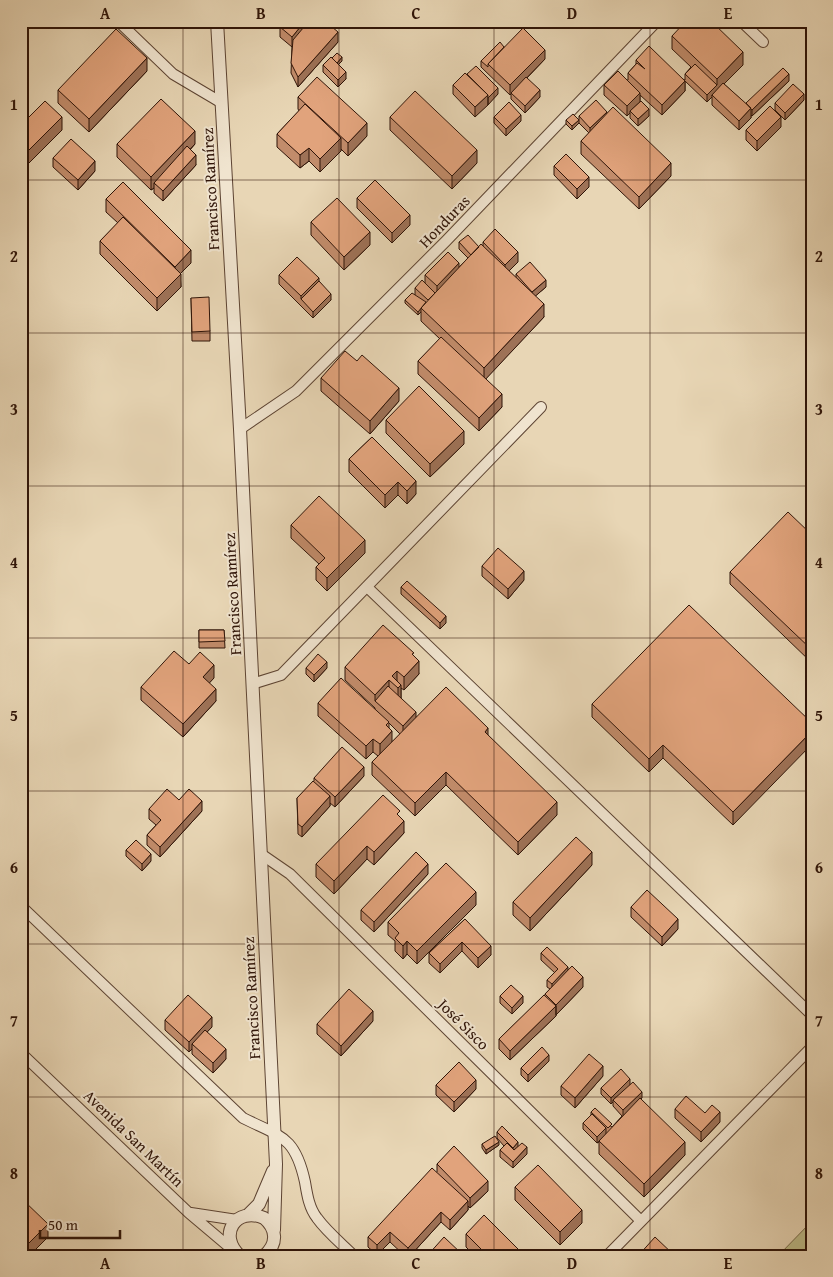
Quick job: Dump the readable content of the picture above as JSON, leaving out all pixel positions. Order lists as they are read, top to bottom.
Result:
{
  "streets": {
    "street": [
      "Francisco Ramírez",
      "Honduras",
      "José Sisco",
      "Avenida San Martín"
    ]
  },
  "crossings": [
    ["Francisco Ramírez", "Honduras"],
    ["Francisco Ramírez", "José Sisco"]
  ],
  "scale_bar": "50 m",
  "grid": {
    "columns": [
      "A",
      "B",
      "C",
      "D",
      "E"
    ],
    "rows": [
      "1",
      "2",
      "3",
      "4",
      "5",
      "6",
      "7",
      "8"
    ]
  }
}
